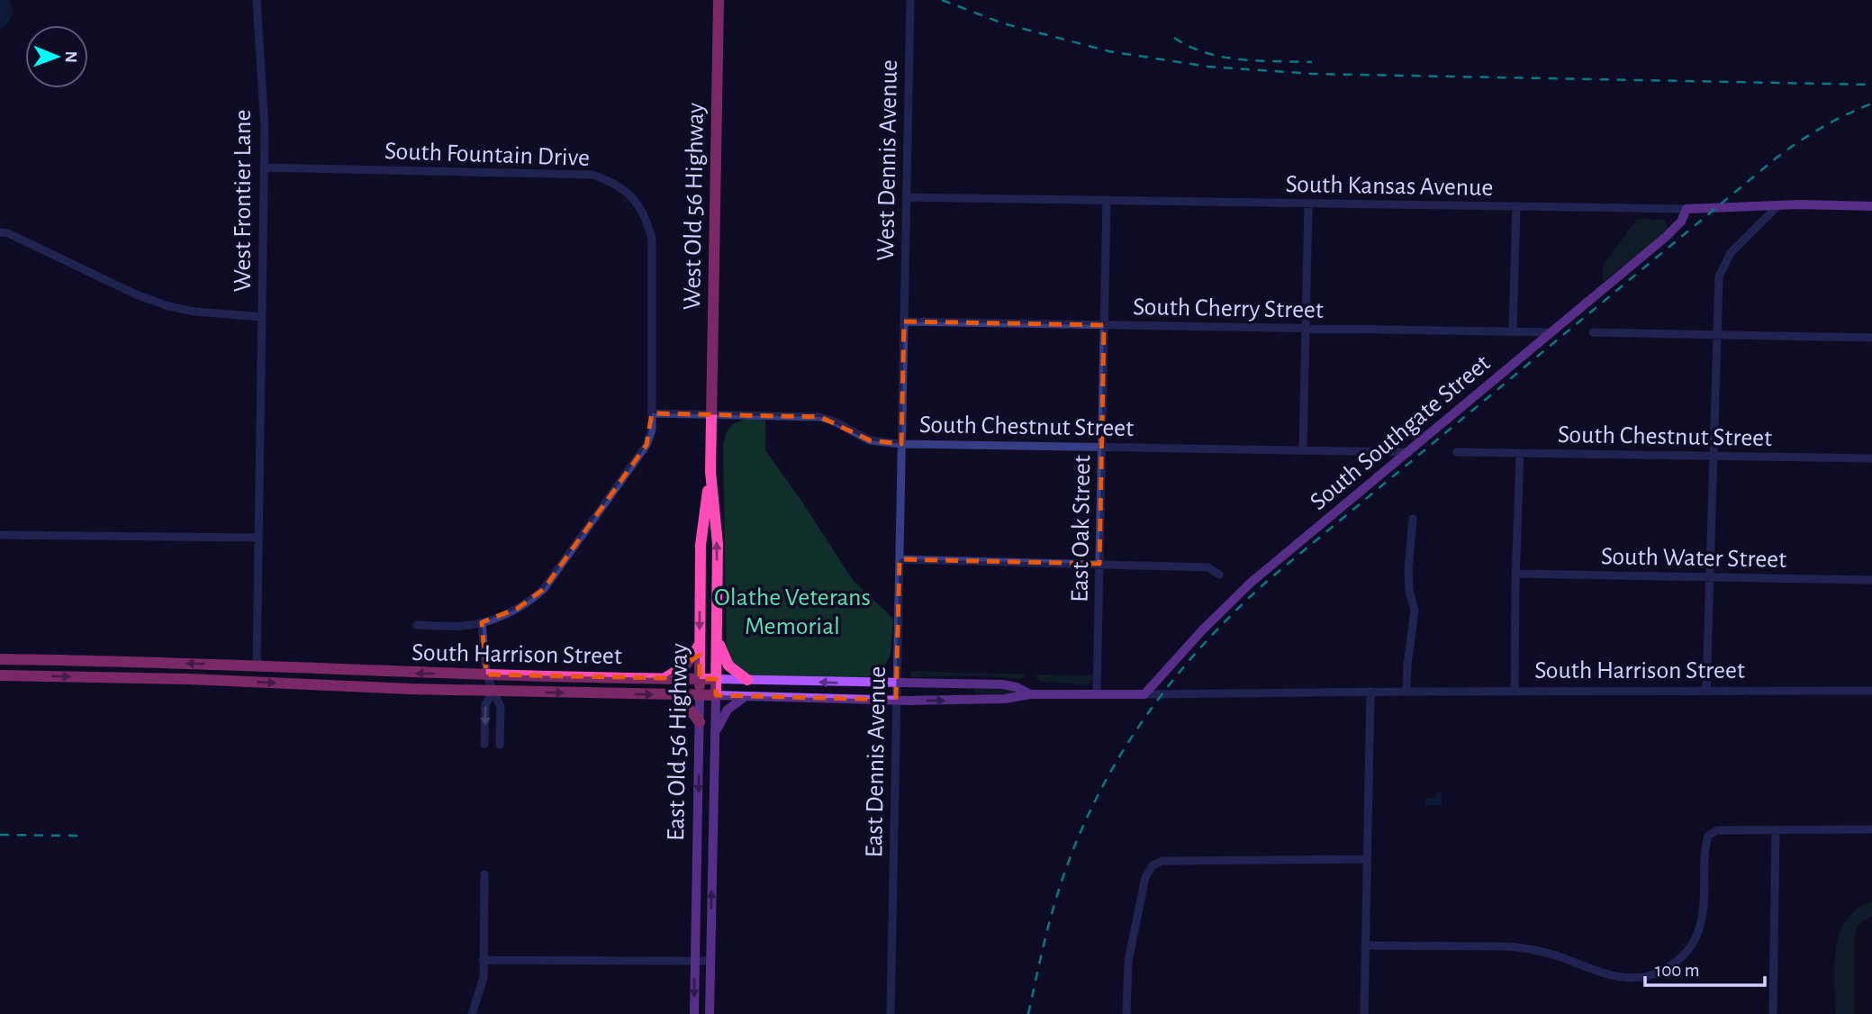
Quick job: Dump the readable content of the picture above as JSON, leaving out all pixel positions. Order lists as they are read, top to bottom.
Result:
{
  "streets": {
    "highway": ["West Old 56 Highway", "South Harrison Street", "East Old 56 Highway"],
    "main road": ["South Kansas Avenue", "South Southgate Street"],
    "street": [
      "South Fountain Drive",
      "West Dennis Avenue",
      "West Frontier Lane",
      "South Cherry Street",
      "South Chestnut Street",
      "East Oak Street",
      "South Water Street",
      "East Dennis Avenue"
    ]
  },
  "crossings": [
    ["South Fountain Drive", "West Frontier Lane"],
    ["South Fountain Drive", "South Chestnut Street"],
    ["West Dennis Avenue", "South Kansas Avenue"],
    ["West Dennis Avenue", "South Cherry Street"],
    ["West Dennis Avenue", "East Dennis Avenue"],
    ["South Kansas Avenue", "South Southgate Street"],
    ["South Kansas Avenue", "East Oak Street"],
    ["West Frontier Lane", "South Harrison Street"],
    ["West Old 56 Highway", "South Chestnut Street"],
    ["West Old 56 Highway", "East Old 56 Highway"],
    ["South Cherry Street", "South Southgate Street"],
    ["South Cherry Street", "East Oak Street"],
    ["South Cherry Street", "East Dennis Avenue"],
    ["South Chestnut Street", "South Southgate Street"],
    ["South Chestnut Street", "East Oak Street"],
    ["South Chestnut Street", "East Old 56 Highway"],
    ["South Chestnut Street", "East Dennis Avenue"],
    ["South Southgate Street", "South Harrison Street"],
    ["East Oak Street", "South Harrison Street"],
    ["South Harrison Street", "East Old 56 Highway"],
    ["South Harrison Street", "East Dennis Avenue"]
  ],
  "parks": ["Olathe Veterans Memorial"],
  "scale_bar": "100 m",
  "north": "right"
}
